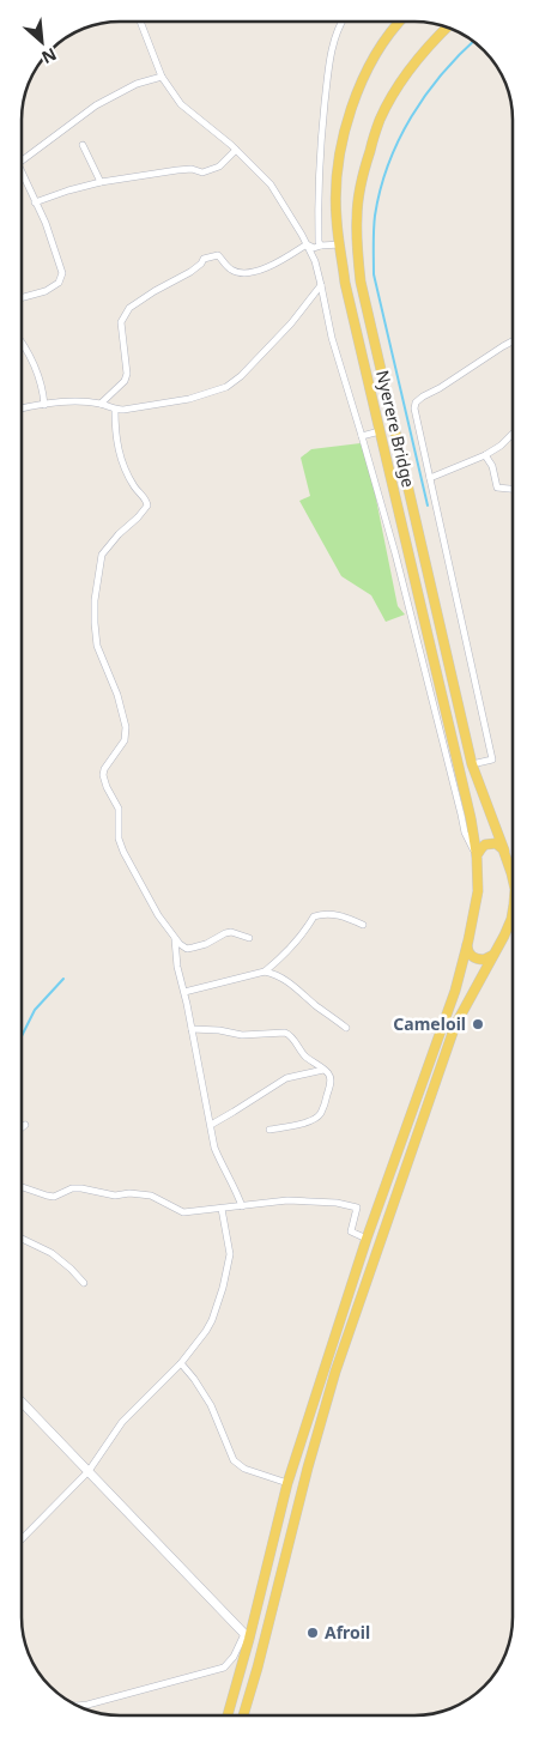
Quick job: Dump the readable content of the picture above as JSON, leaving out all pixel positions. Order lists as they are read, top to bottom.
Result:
{
  "streets": {
    "main road": ["Nyerere Bridge"]
  },
  "places": ["Cameloil", "Afroil"],
  "north": "bottom right"
}
